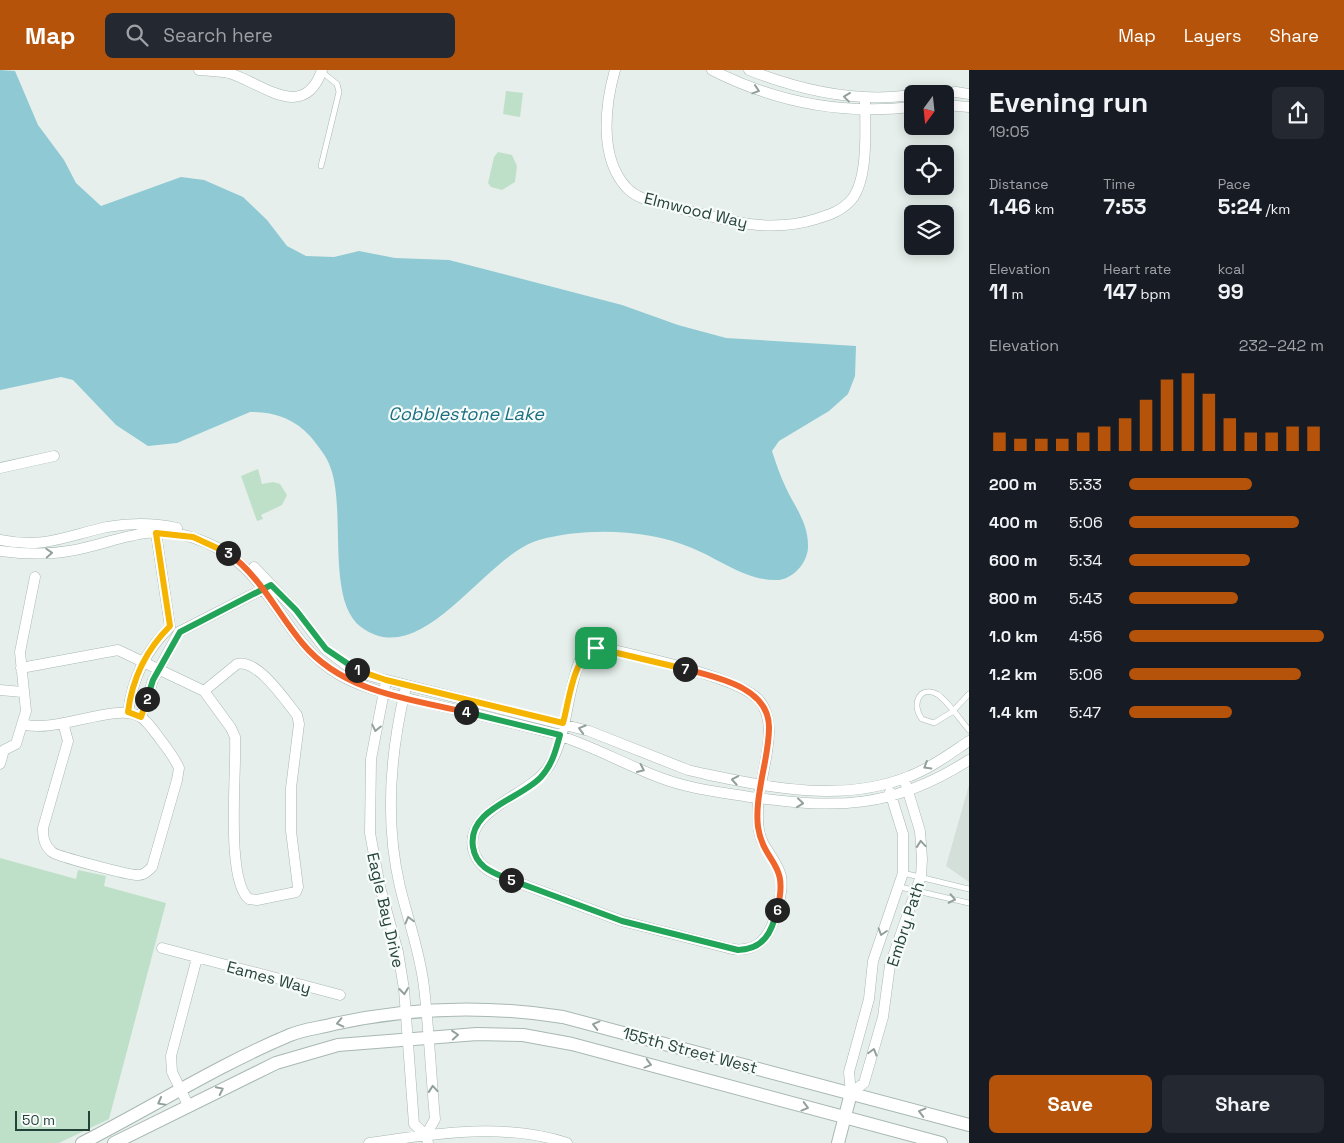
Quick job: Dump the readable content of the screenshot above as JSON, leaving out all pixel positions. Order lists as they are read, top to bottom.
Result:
{
  "streets": {
    "street": [
      "Elmwood Way",
      "Eagle Bay Drive",
      "Embry Path",
      "Eames Way",
      "155th Street West"
    ]
  },
  "crossings": [
    ["Eagle Bay Drive", "155th Street West"],
    ["Embry Path", "155th Street West"]
  ],
  "water": ["Cobblestone Lake"],
  "scale_bar": "50 m",
  "north": "bottom",
  "page": {
    "header": "Map",
    "search": "Search here",
    "nav": ["Map", "Layers", "Share"],
    "heading": ["Evening run", "19:05"],
    "stats": [
      ["Distance", "1.46 km"],
      ["Time", "7:53"],
      ["Pace", "5:24 /km"],
      ["Elevation", "11 m"],
      ["Heart rate", "147 bpm"],
      ["kcal", "99"]
    ],
    "chart": ["Elevation", "232–242 m"],
    "list": [
      {
        "name": "200 m",
        "note": "5:33"
      },
      {
        "name": "400 m",
        "note": "5:06"
      },
      {
        "name": "600 m",
        "note": "5:34"
      },
      {
        "name": "800 m",
        "note": "5:43"
      },
      {
        "name": "1.0 km",
        "note": "4:56"
      },
      {
        "name": "1.2 km",
        "note": "5:06"
      },
      {
        "name": "1.4 km",
        "note": "5:47"
      }
    ],
    "pins": [
      "3",
      "7",
      "1",
      "2",
      "4",
      "5",
      "6"
    ],
    "buttons": ["Save", "Share"],
    "scale": "50 m"
  }
}
